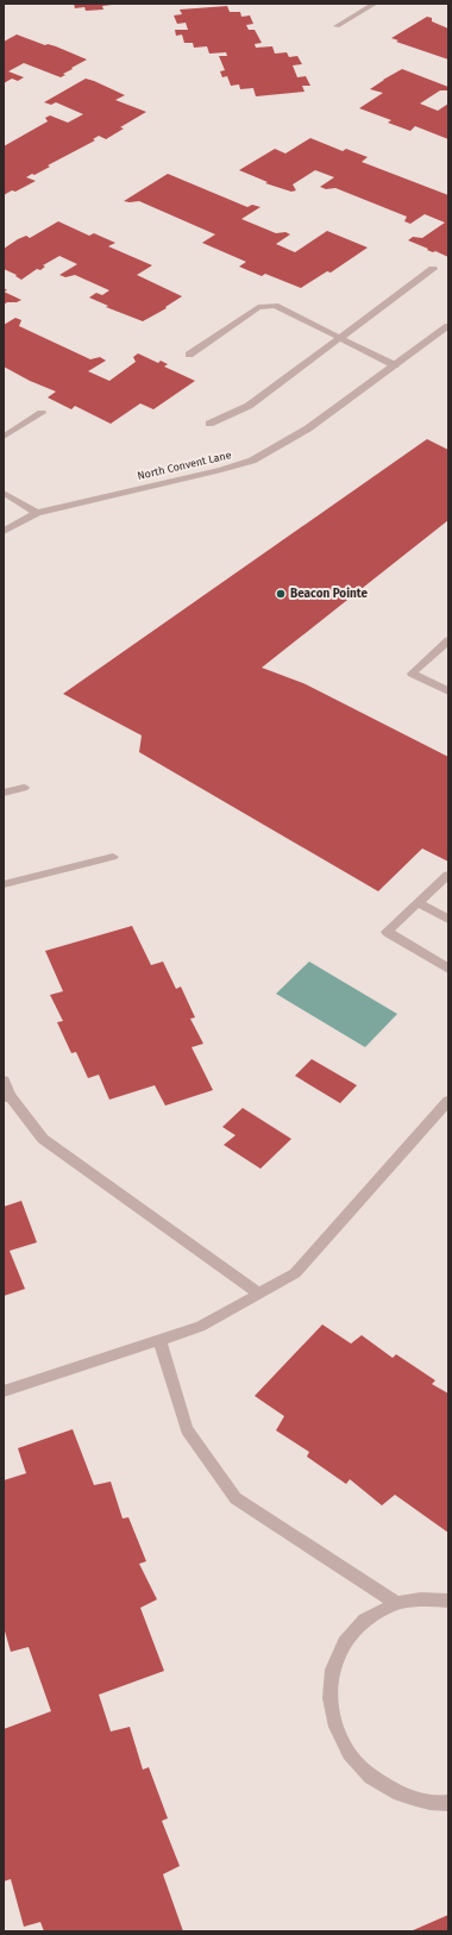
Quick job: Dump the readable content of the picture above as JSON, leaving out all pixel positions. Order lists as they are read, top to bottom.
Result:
{
  "streets": {
    "street": ["North Convent Lane"]
  },
  "places": ["Beacon Pointe"]
}
